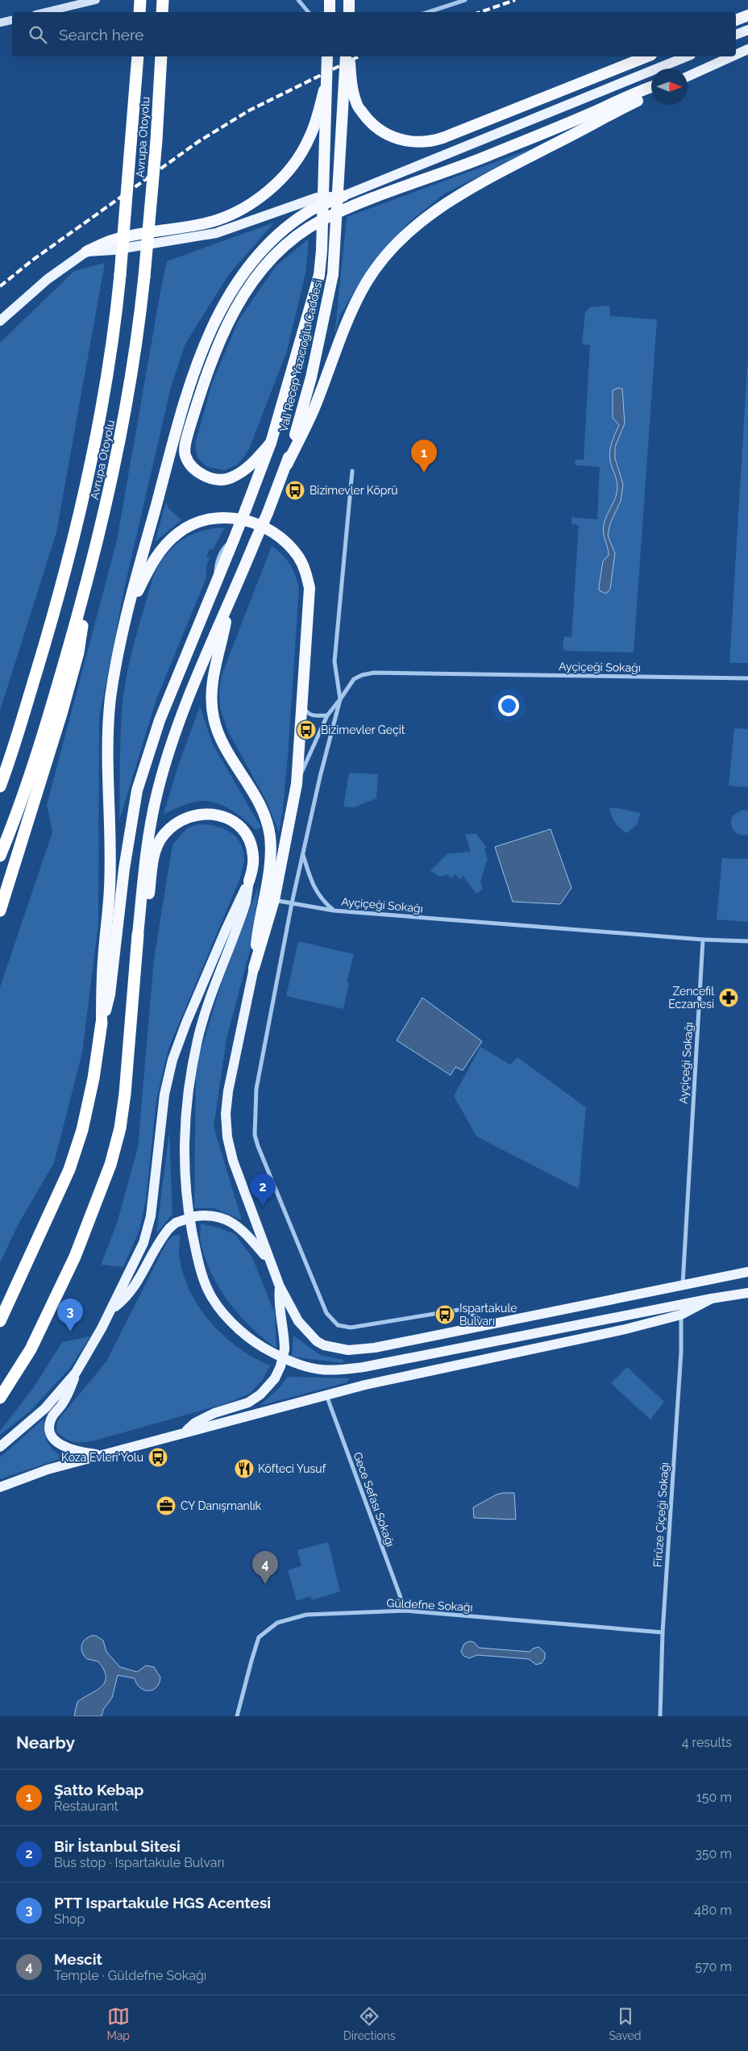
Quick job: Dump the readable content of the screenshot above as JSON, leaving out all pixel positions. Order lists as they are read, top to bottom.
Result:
{
  "streets": {
    "highway": ["Avrupa Otoyolu", "Vali Recep Yazıcıoğlu Caddesi"],
    "street": [
      "Ayçiçeği Sokağı",
      "Gece Sefası Sokağı",
      "Firüze Çiçeği Sokağı",
      "Güldefne Sokağı"
    ]
  },
  "crossings": [
    ["Gece Sefası Sokağı", "Güldefne Sokağı"],
    ["Firüze Çiçeği Sokağı", "Güldefne Sokağı"]
  ],
  "places": {
    "bus stop": [
      "Bizimevler Köprü",
      "Bizimevler Geçit",
      "Ispartakule Bulvarı",
      "Koza Evleri Yolu"
    ],
    "pharmacy": ["Zencefil Eczanesi"],
    "restaurant": ["Köfteci Yusuf"],
    "office": ["CY Danışmanlık"]
  },
  "north": "right",
  "page": {
    "search": "Search here",
    "pins": [
      "1",
      "2",
      "3",
      "4"
    ],
    "heading": ["Nearby", "4 results"],
    "list": [
      {
        "mark": "1",
        "name": "Şatto Kebap",
        "note": "Restaurant",
        "value": "150 m"
      },
      {
        "mark": "2",
        "name": "Bir İstanbul Sitesi",
        "note": "Bus stop · Ispartakule Bulvarı",
        "value": "350 m"
      },
      {
        "mark": "3",
        "name": "PTT Ispartakule HGS Acentesi",
        "note": "Shop",
        "value": "480 m"
      },
      {
        "mark": "4",
        "name": "Mescit",
        "note": "Temple · Güldefne Sokağı",
        "value": "570 m"
      }
    ],
    "nav": ["Map", "Directions", "Saved"]
  }
}
